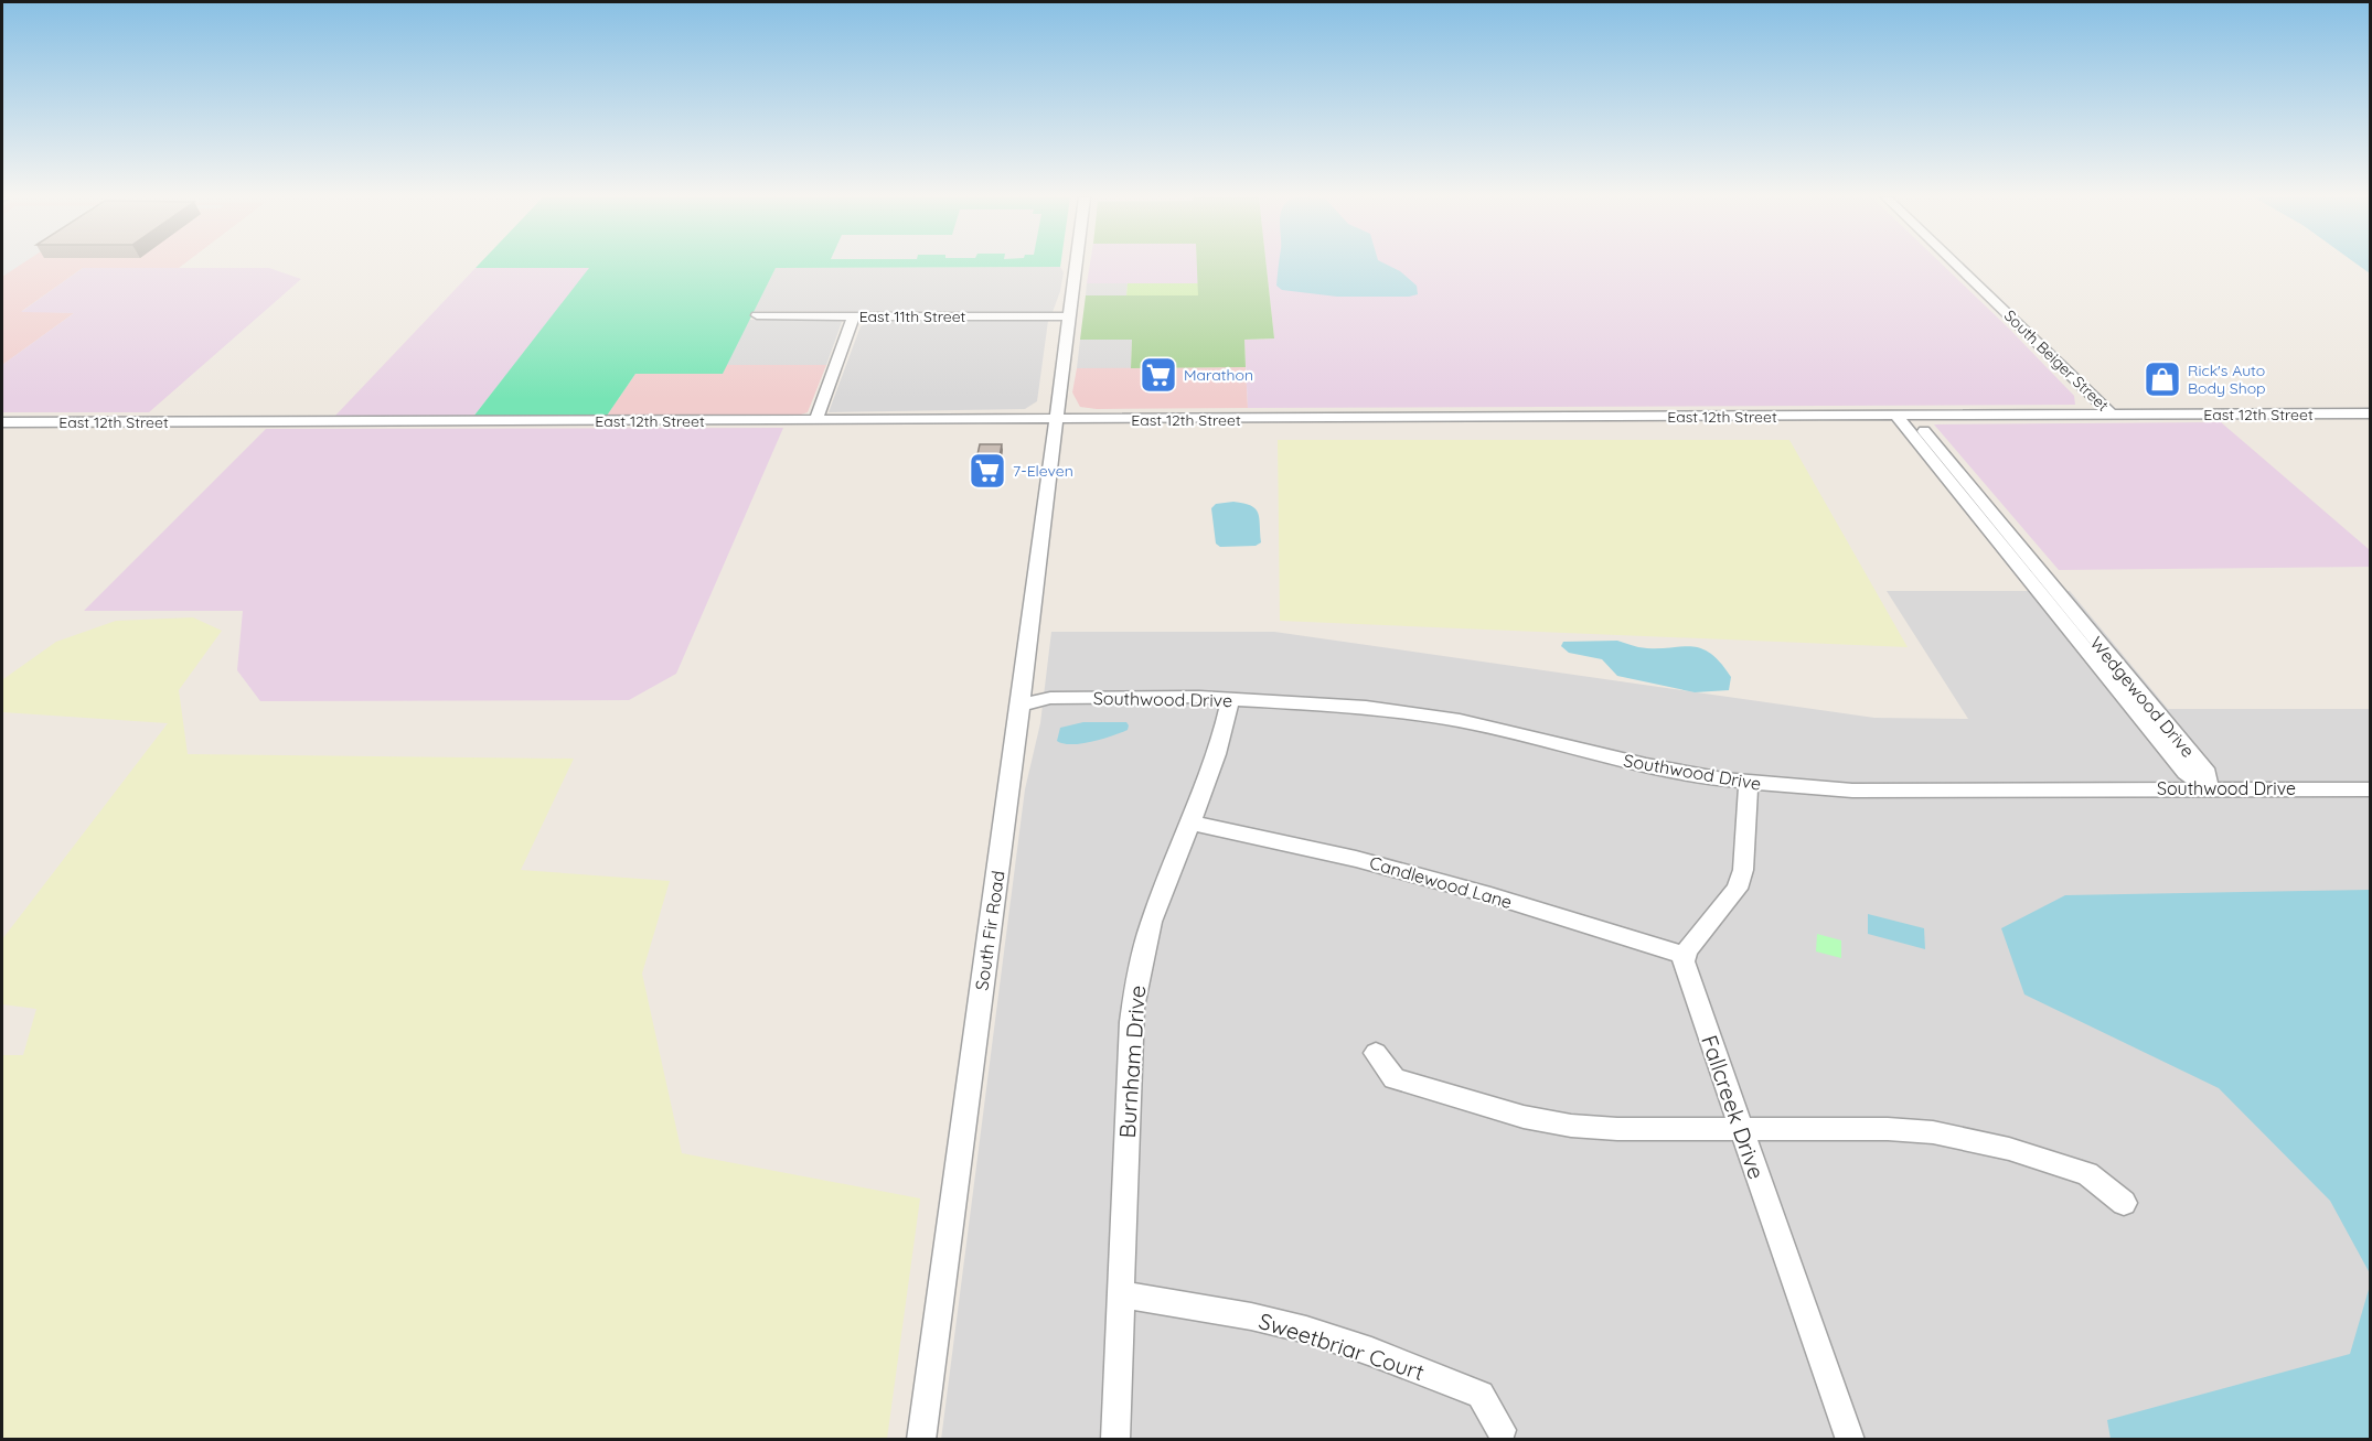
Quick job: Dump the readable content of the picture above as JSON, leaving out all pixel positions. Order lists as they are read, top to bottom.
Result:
{
  "streets": {
    "street": [
      "East 11th Street",
      "South Beiger Street",
      "East 12th Street",
      "Wedgewood Drive",
      "Southwood Drive",
      "Candlewood Lane",
      "South Fir Road",
      "Burnham Drive",
      "Fallcreek Drive",
      "Sweetbriar Court"
    ]
  },
  "crossings": [
    ["East 11th Street", "South Fir Road"],
    ["South Beiger Street", "East 12th Street"],
    ["East 12th Street", "Wedgewood Drive"],
    ["East 12th Street", "South Fir Road"],
    ["Wedgewood Drive", "Southwood Drive"],
    ["Southwood Drive", "South Fir Road"],
    ["Southwood Drive", "Burnham Drive"],
    ["Candlewood Lane", "Burnham Drive"],
    ["Candlewood Lane", "Fallcreek Drive"],
    ["Burnham Drive", "Sweetbriar Court"]
  ],
  "places": {
    "supermarket": ["Marathon", "7-Eleven"],
    "shop": ["Rick's Auto Body Shop"]
  }
}
